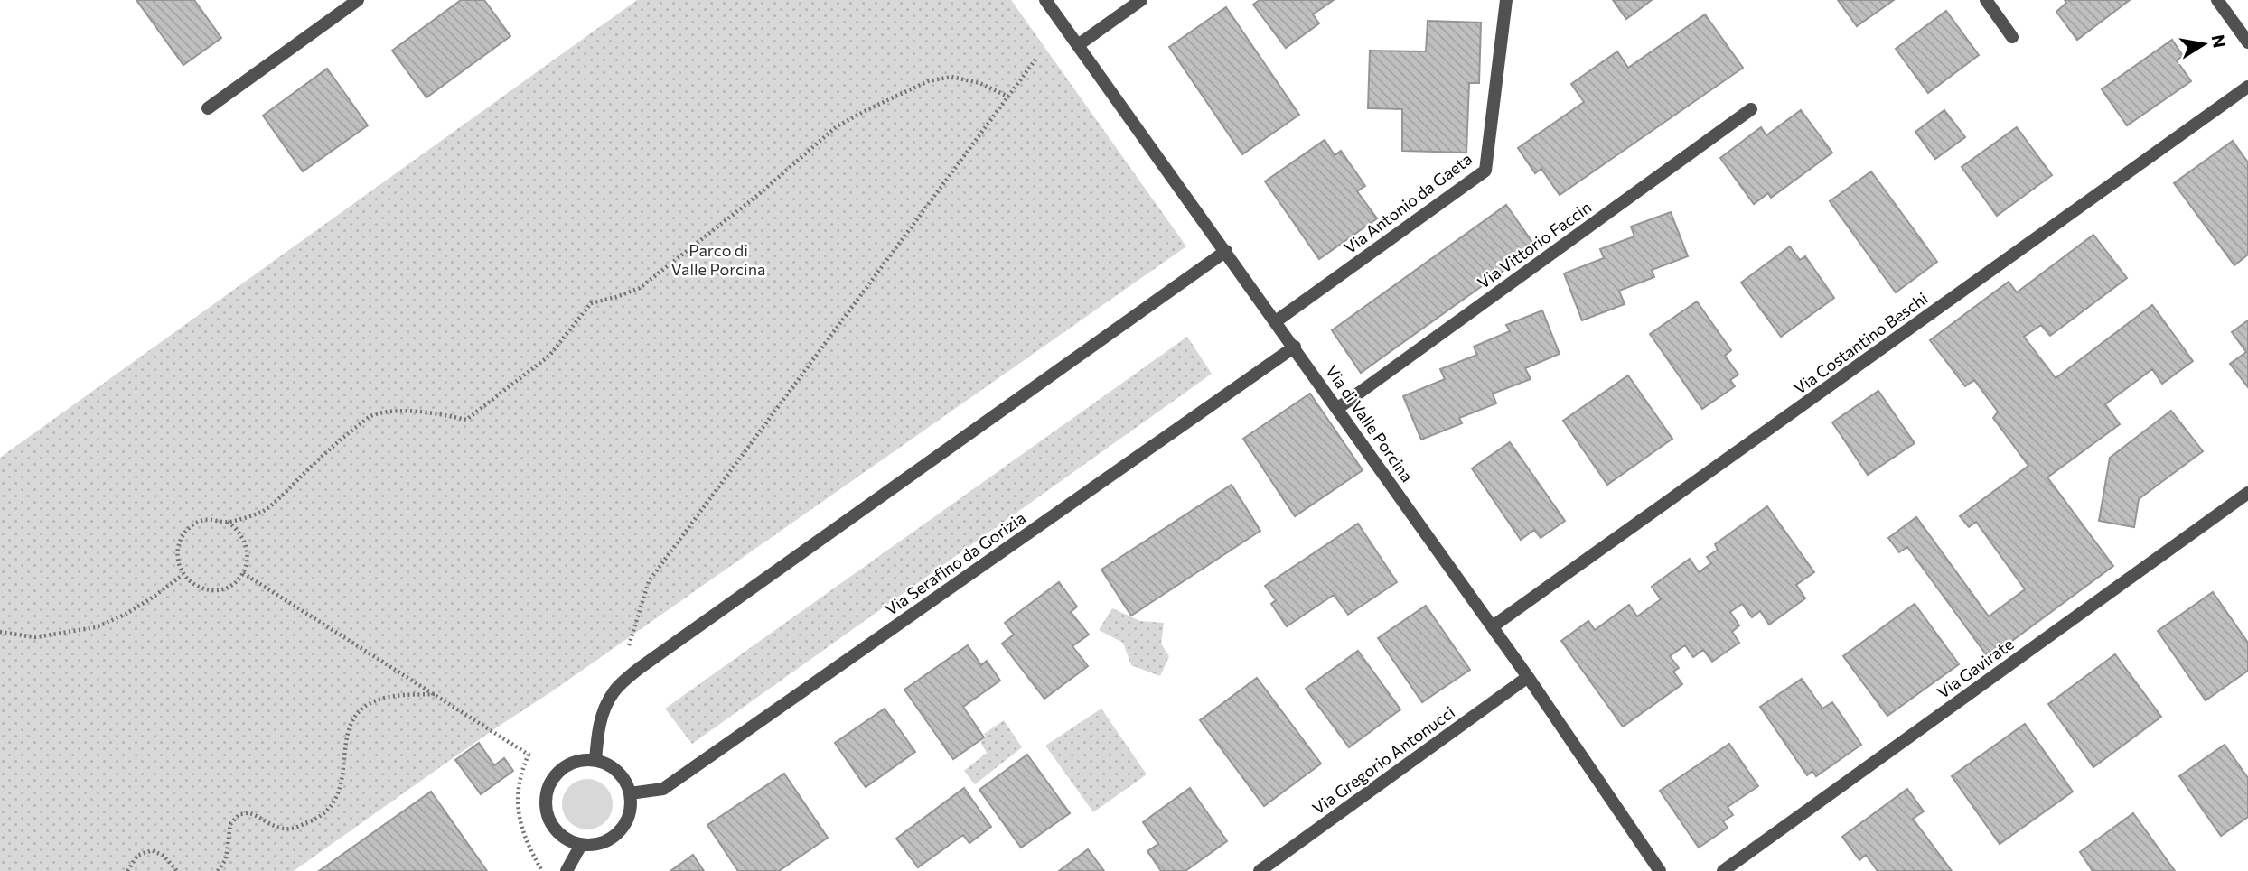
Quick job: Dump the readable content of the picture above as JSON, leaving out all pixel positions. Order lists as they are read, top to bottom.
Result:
{
  "streets": {
    "street": [
      "Via Antonio da Gaeta",
      "Via Vittorio Faccin",
      "Via Costantino Beschi",
      "Via di Valle Porcina",
      "Via Serafino da Gorizia",
      "Via Gavirate",
      "Via Gregorio Antonucci"
    ]
  },
  "crossings": [
    ["Via Antonio da Gaeta", "Via di Valle Porcina"],
    ["Via Vittorio Faccin", "Via di Valle Porcina"],
    ["Via Costantino Beschi", "Via di Valle Porcina"],
    ["Via di Valle Porcina", "Via Serafino da Gorizia"],
    ["Via di Valle Porcina", "Via Gregorio Antonucci"]
  ],
  "parks": ["Parco di Valle Porcina"],
  "north": "right"
}
